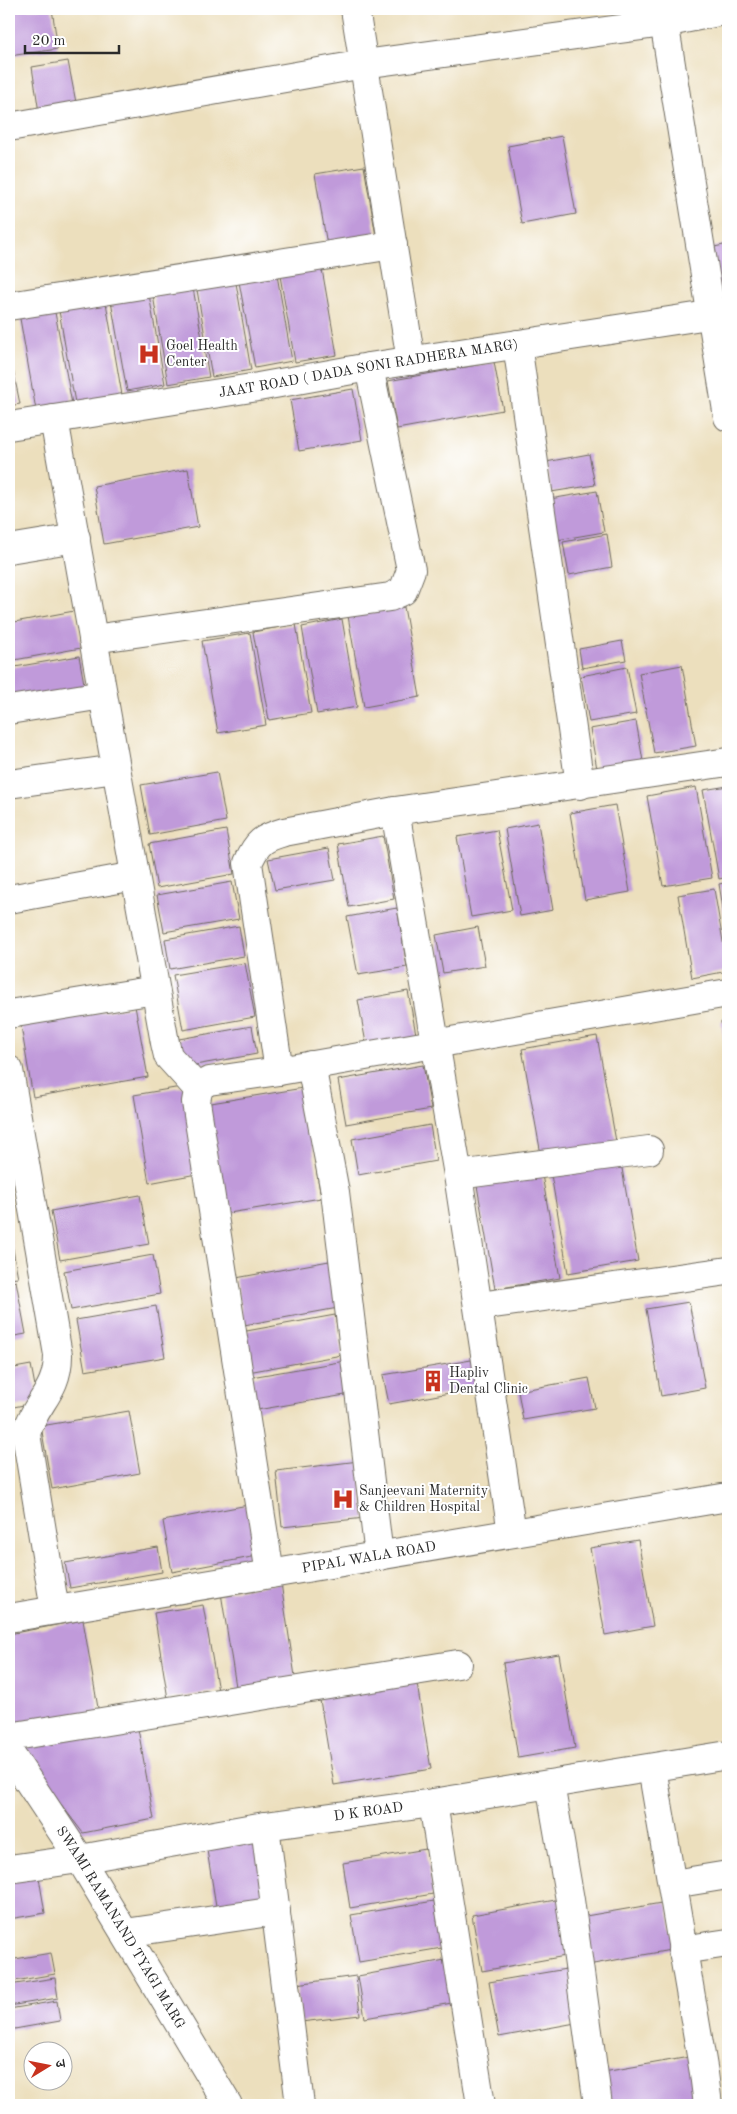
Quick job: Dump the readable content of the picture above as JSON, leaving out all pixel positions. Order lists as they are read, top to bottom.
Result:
{
  "streets": {
    "street": [
      "JAAT ROAD ( DADA SONI RADHERA MARG)",
      "PIPAL WALA ROAD",
      "D K ROAD",
      "SWAMI RAMANAND TYAGI MARG"
    ]
  },
  "crossings": [
    ["D K ROAD", "SWAMI RAMANAND TYAGI MARG"]
  ],
  "places": {
    "hospital": ["Goel Health Center", "Sanjeevani Maternity & Children Hospital"],
    "building": ["Hapliv Dental Clinic"]
  },
  "scale_bar": "20 m",
  "north": "right"
}
